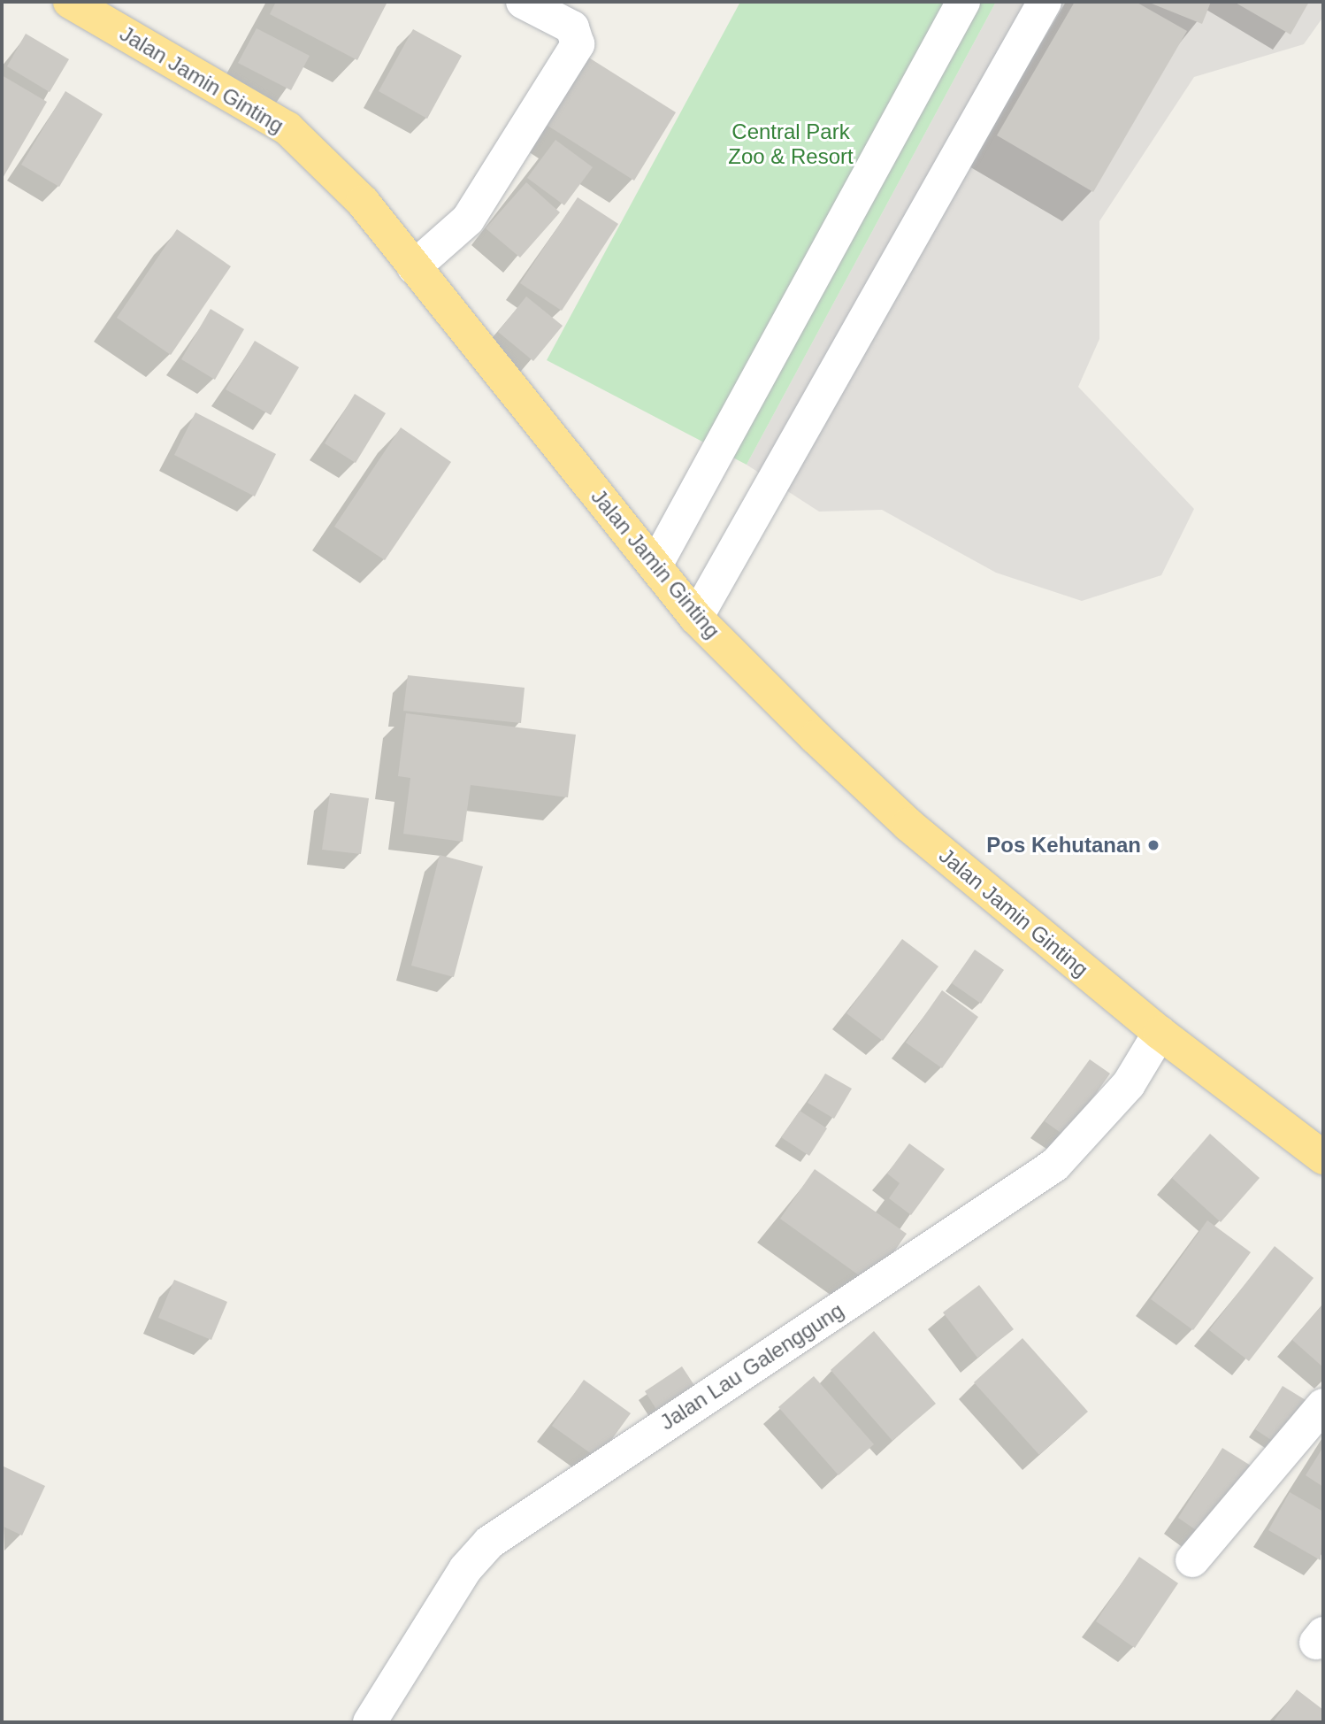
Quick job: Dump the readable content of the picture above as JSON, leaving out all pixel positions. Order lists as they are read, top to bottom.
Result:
{
  "streets": {
    "highway": ["Jalan Jamin Ginting"],
    "street": ["Jalan Lau Galenggung"]
  },
  "crossings": [
    ["Jalan Jamin Ginting", "Jalan Lau Galenggung"]
  ],
  "parks": ["Central Park Zoo & Resort"],
  "places": ["Pos Kehutanan"]
}
